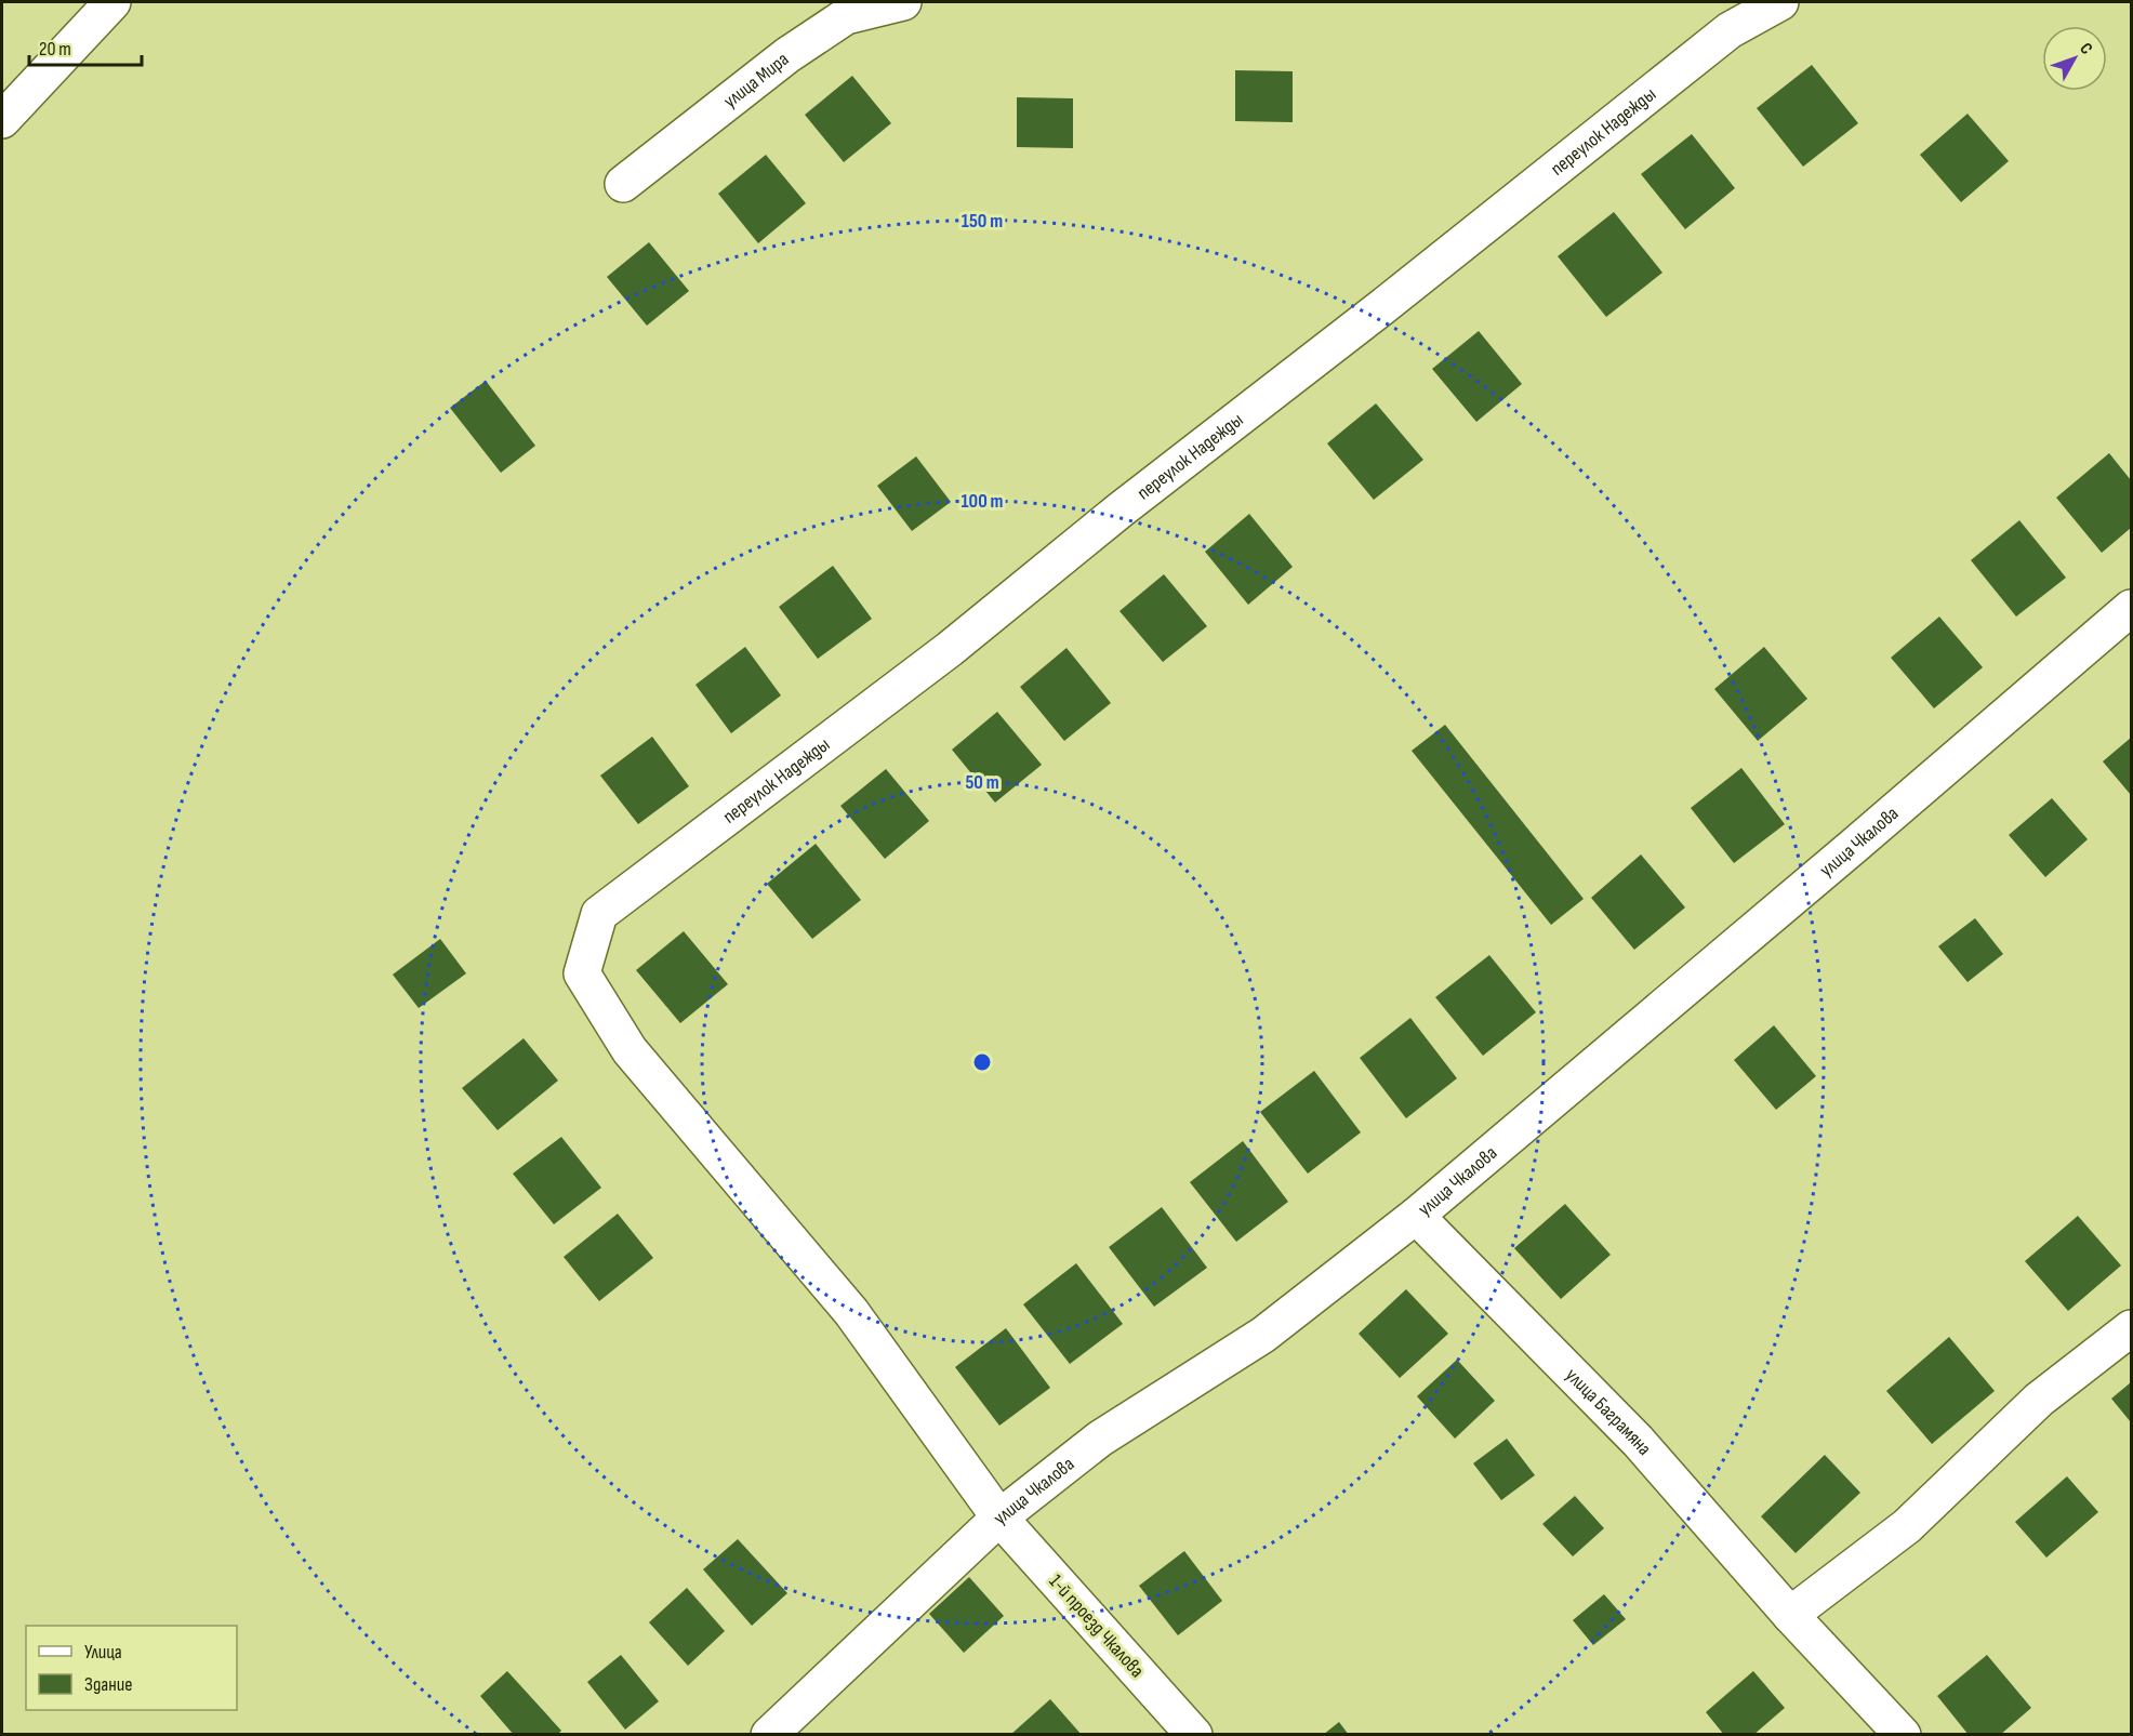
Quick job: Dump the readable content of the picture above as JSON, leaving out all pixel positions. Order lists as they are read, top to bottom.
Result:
{
  "streets": {
    "street": [
      "улица Мира",
      "переулок Надежды",
      "улица Чкалова",
      "улица Баграмяна",
      "1-й проезд Чкалова"
    ]
  },
  "crossings": [
    ["переулок Надежды", "1-й проезд Чкалова"],
    ["улица Чкалова", "улица Баграмяна"],
    ["улица Чкалова", "1-й проезд Чкалова"]
  ],
  "legend": ["Улица", "Здание"],
  "scale_bar": "20 m",
  "north": "top right",
  "rings": ["150 m", "100 m", "50 m"]
}
